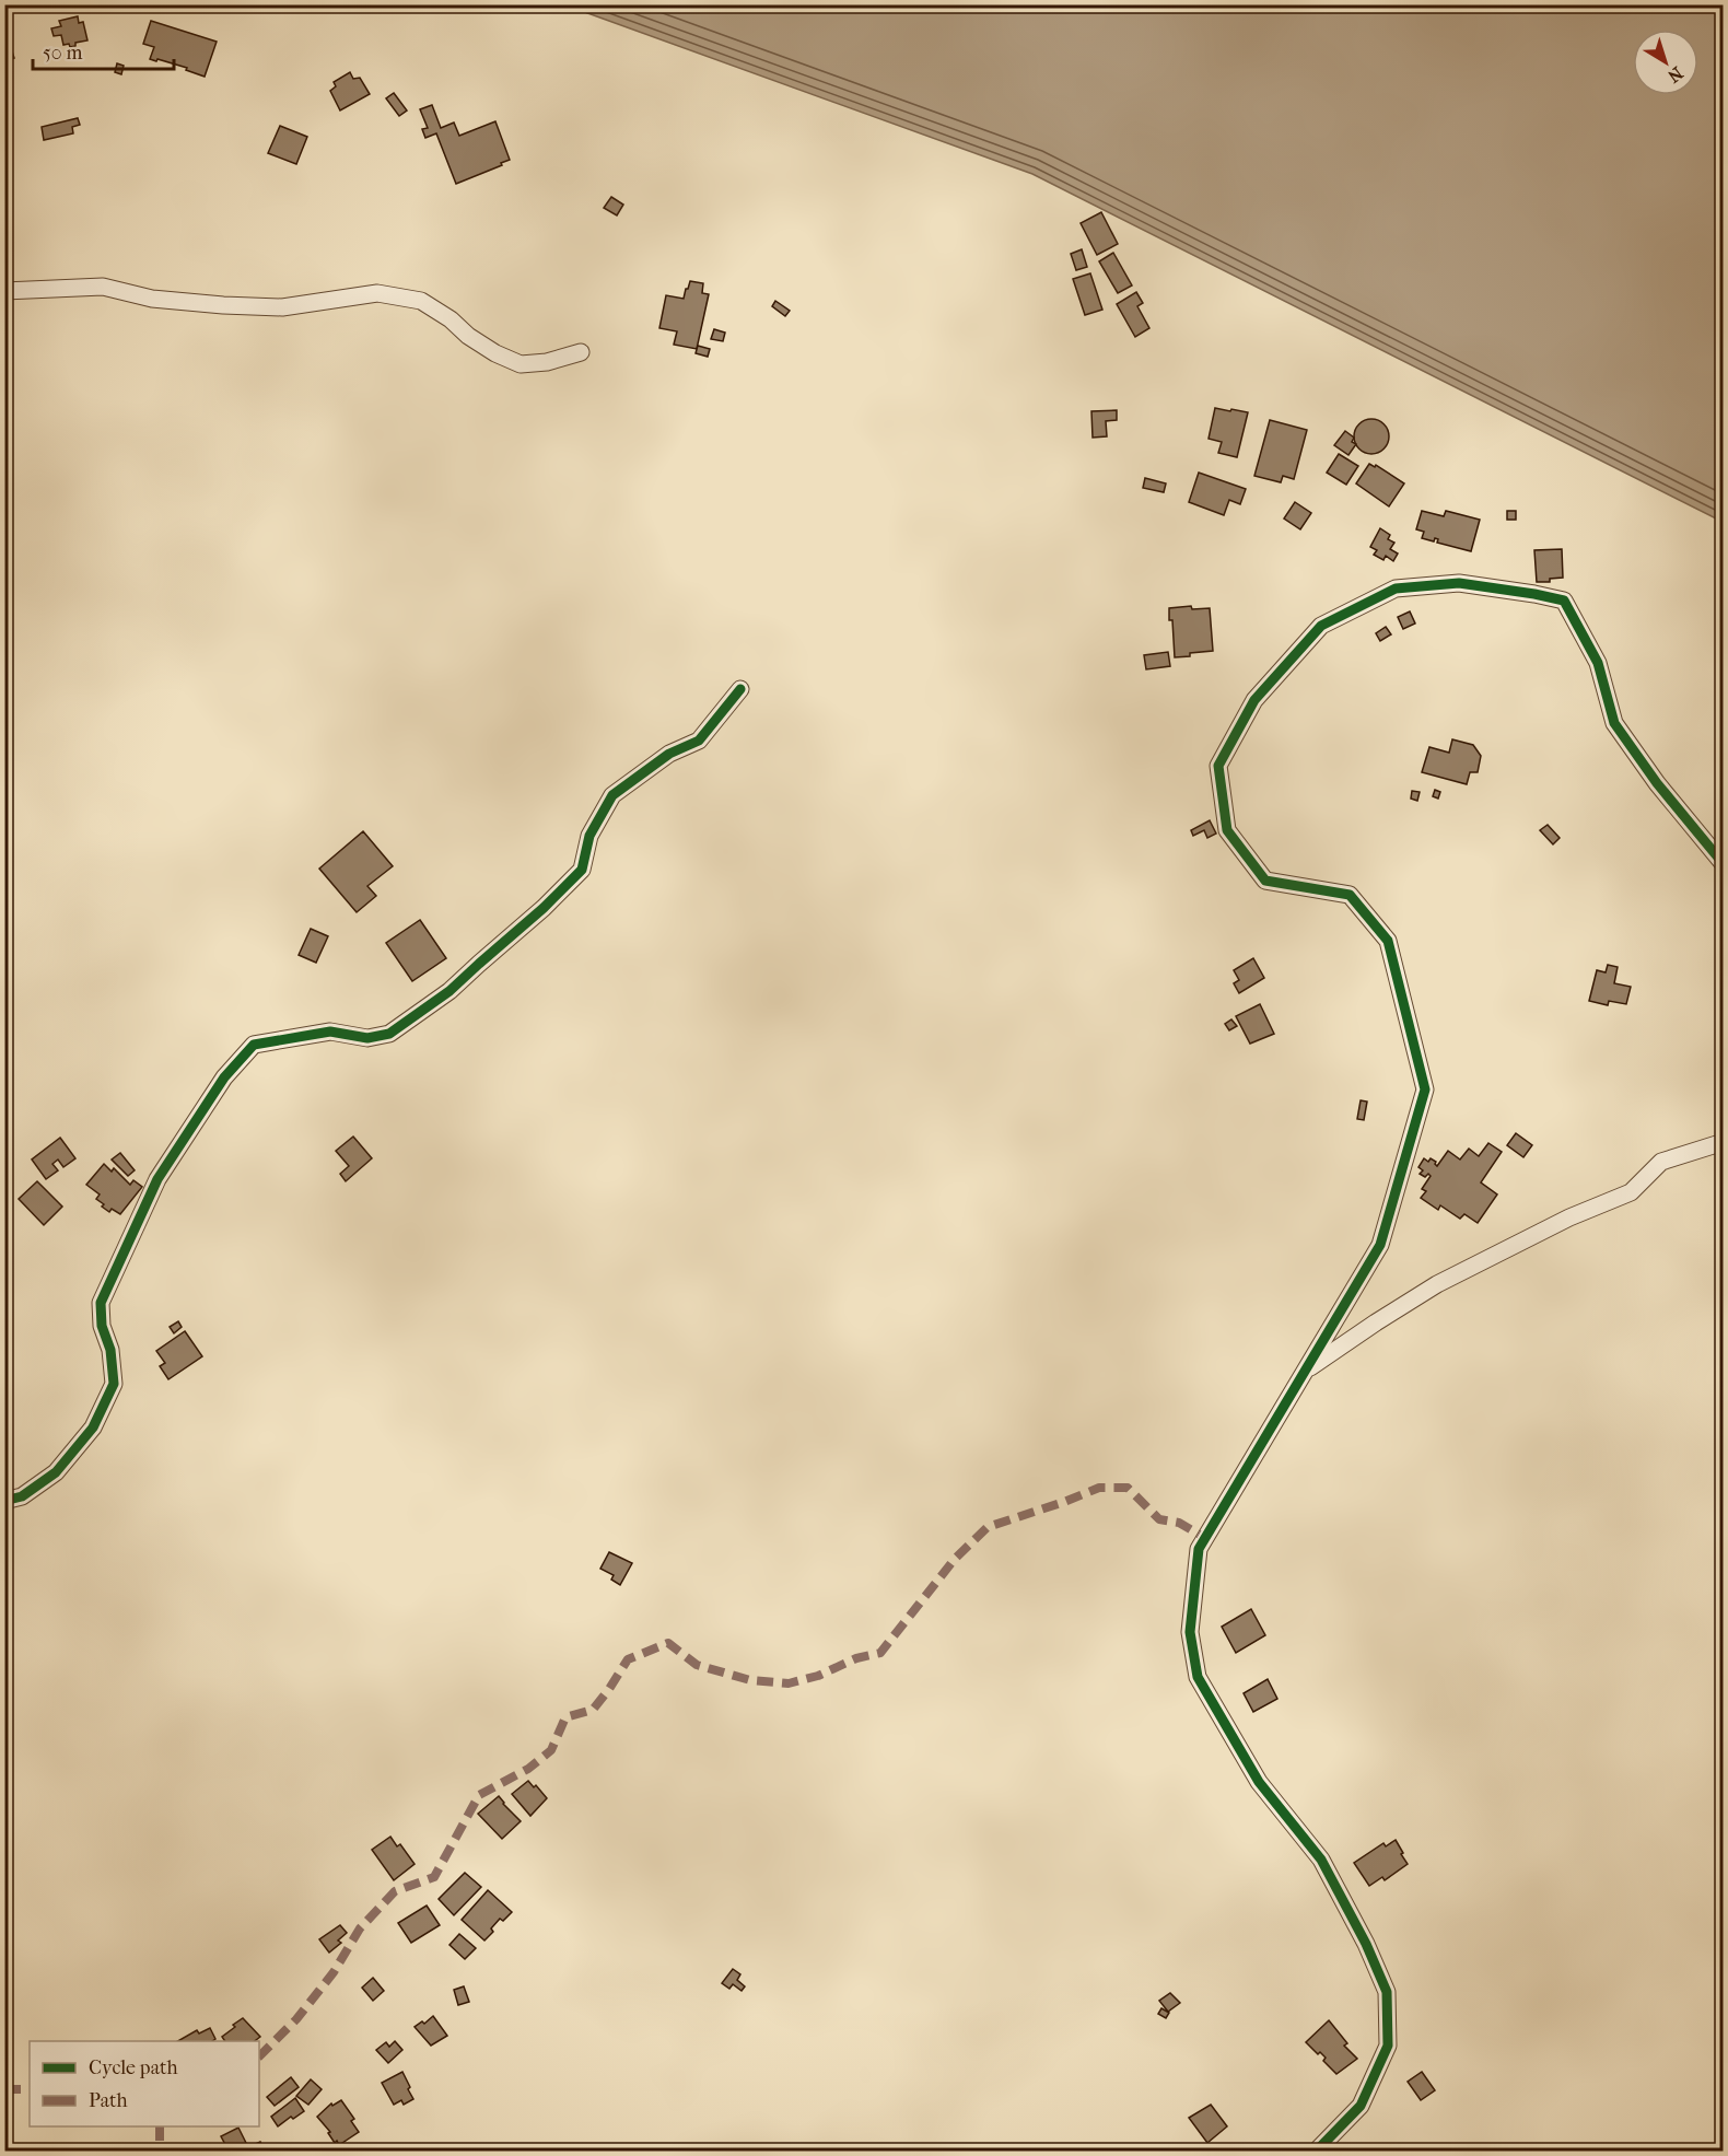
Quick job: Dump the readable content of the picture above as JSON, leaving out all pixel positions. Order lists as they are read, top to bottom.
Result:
{
  "legend": ["Cycle path", "Path"],
  "scale_bar": "50 m",
  "north": "bottom right"
}
